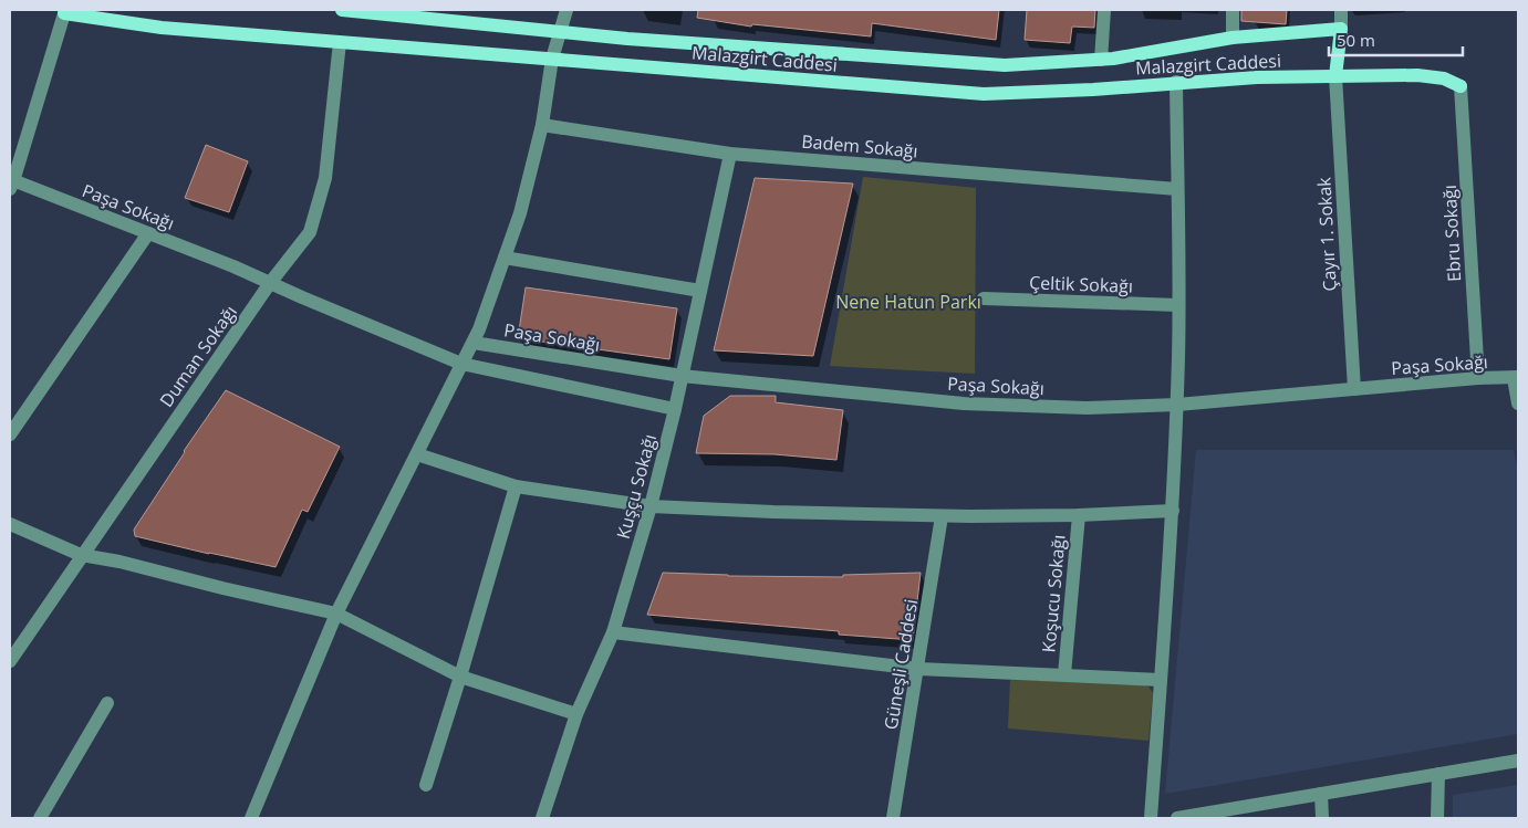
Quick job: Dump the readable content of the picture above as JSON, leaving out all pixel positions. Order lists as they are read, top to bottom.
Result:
{
  "streets": {
    "main road": ["Malazgirt Caddesi"],
    "street": [
      "Badem Sokağı",
      "Paşa Sokağı",
      "Ebru Sokağı",
      "Çayır 1. Sokak",
      "Çeltik Sokağı",
      "Duman Sokağı",
      "Kuşçu Sokağı",
      "Koşucu Sokağı",
      "Güneşli Caddesi"
    ]
  },
  "crossings": [
    ["Malazgirt Caddesi", "Ebru Sokağı"],
    ["Malazgirt Caddesi", "Çayır 1. Sokak"],
    ["Malazgirt Caddesi", "Duman Sokağı"],
    ["Badem Sokağı", "Kuşçu Sokağı"],
    ["Paşa Sokağı", "Ebru Sokağı"],
    ["Paşa Sokağı", "Çayır 1. Sokak"],
    ["Paşa Sokağı", "Duman Sokağı"],
    ["Paşa Sokağı", "Kuşçu Sokağı"]
  ],
  "parks": ["Nene Hatun Parkı"],
  "scale_bar": "50 m"
}
